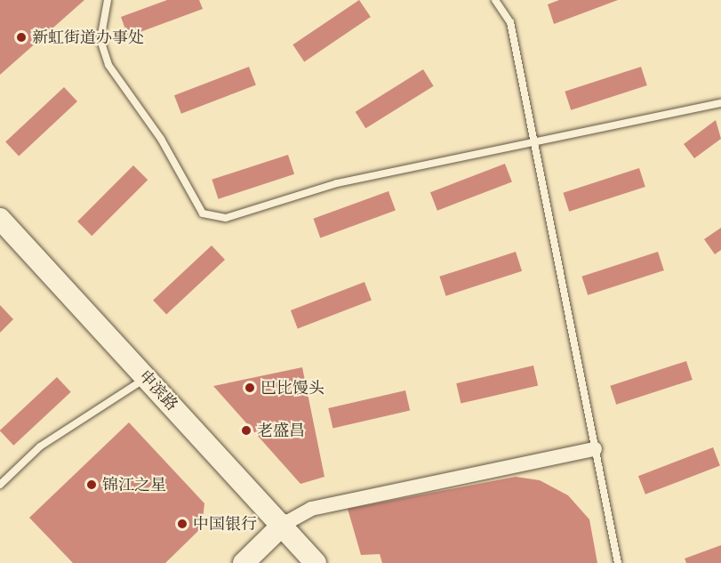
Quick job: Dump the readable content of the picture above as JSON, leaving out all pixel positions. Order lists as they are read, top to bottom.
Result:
{
  "streets": {
    "main road": ["申滨路"]
  },
  "places": [
    "新虹街道办事处",
    "巴比馒头",
    "老盛昌",
    "锦江之星",
    "中国银行"
  ]
}
